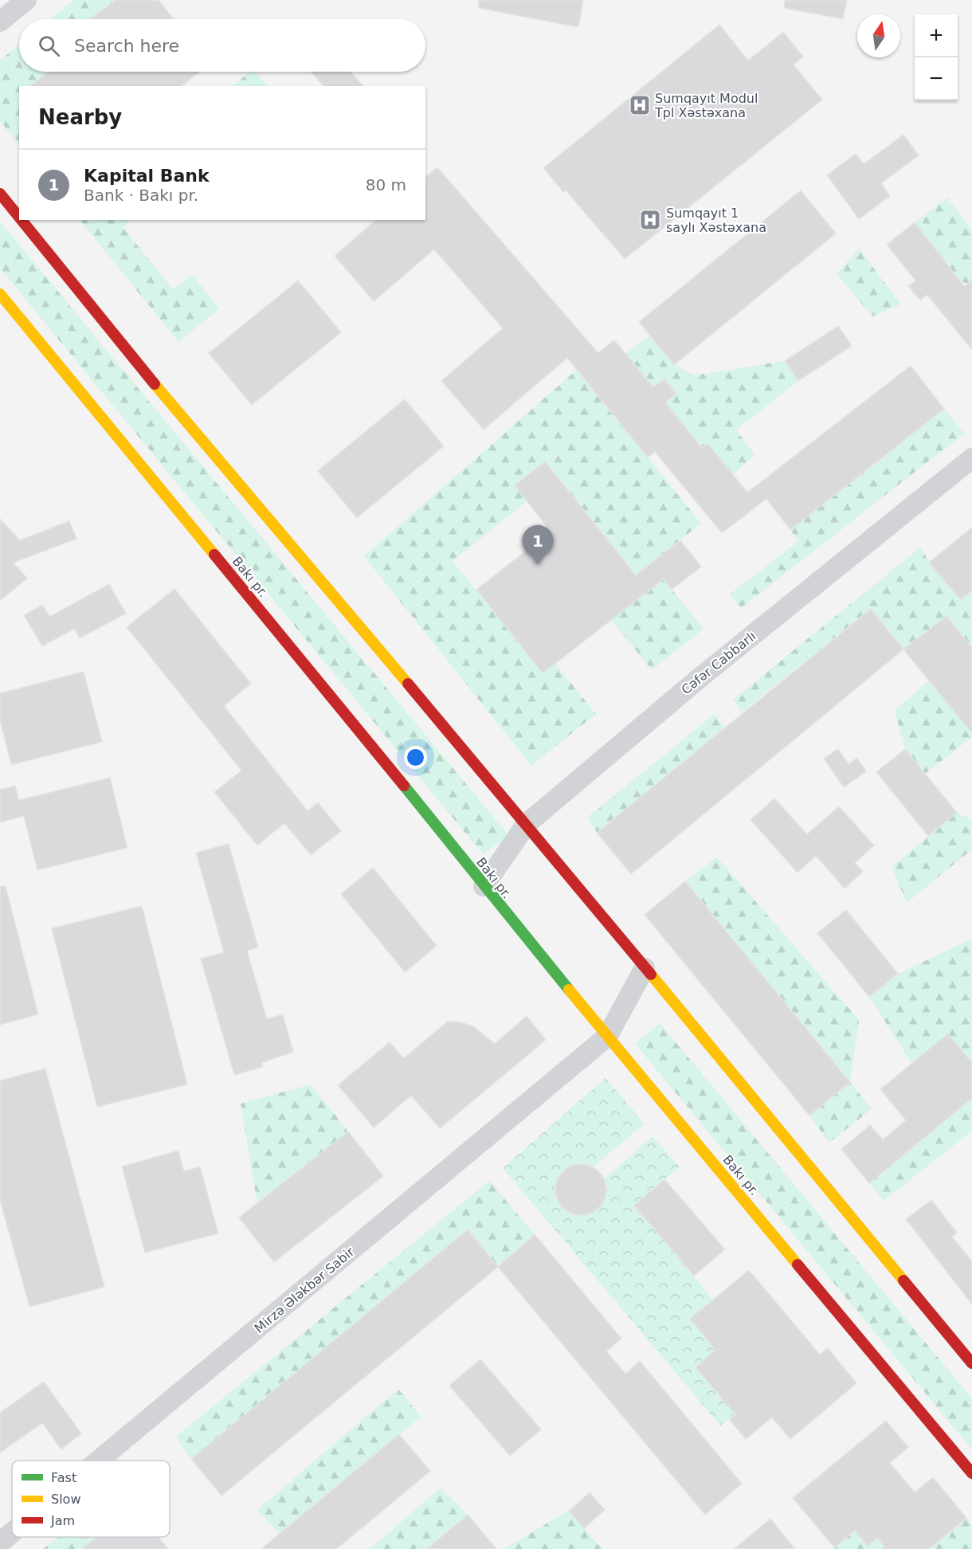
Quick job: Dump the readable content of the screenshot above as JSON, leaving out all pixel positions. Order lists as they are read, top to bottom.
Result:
{
  "streets": {
    "street": ["Bakı pr.", "Cəfər Cabbarlı", "Mirzə Ələkbər Sabir"]
  },
  "crossings": [
    ["Bakı pr.", "Cəfər Cabbarlı"],
    ["Bakı pr.", "Mirzə Ələkbər Sabir"]
  ],
  "places": {
    "hospital": ["Sumqayıt Modul Tpl Xəstəxana", "Sumqayıt 1 saylı Xəstəxana"]
  },
  "legend": ["Fast", "Slow", "Jam"],
  "north": "top",
  "page": {
    "map_buttons": ["+", "−"],
    "search": "Search here",
    "heading": "Nearby",
    "list": [
      {
        "mark": "1",
        "name": "Kapital Bank",
        "note": "Bank · Bakı pr.",
        "value": "80 m"
      }
    ],
    "pins": "1"
  }
}
